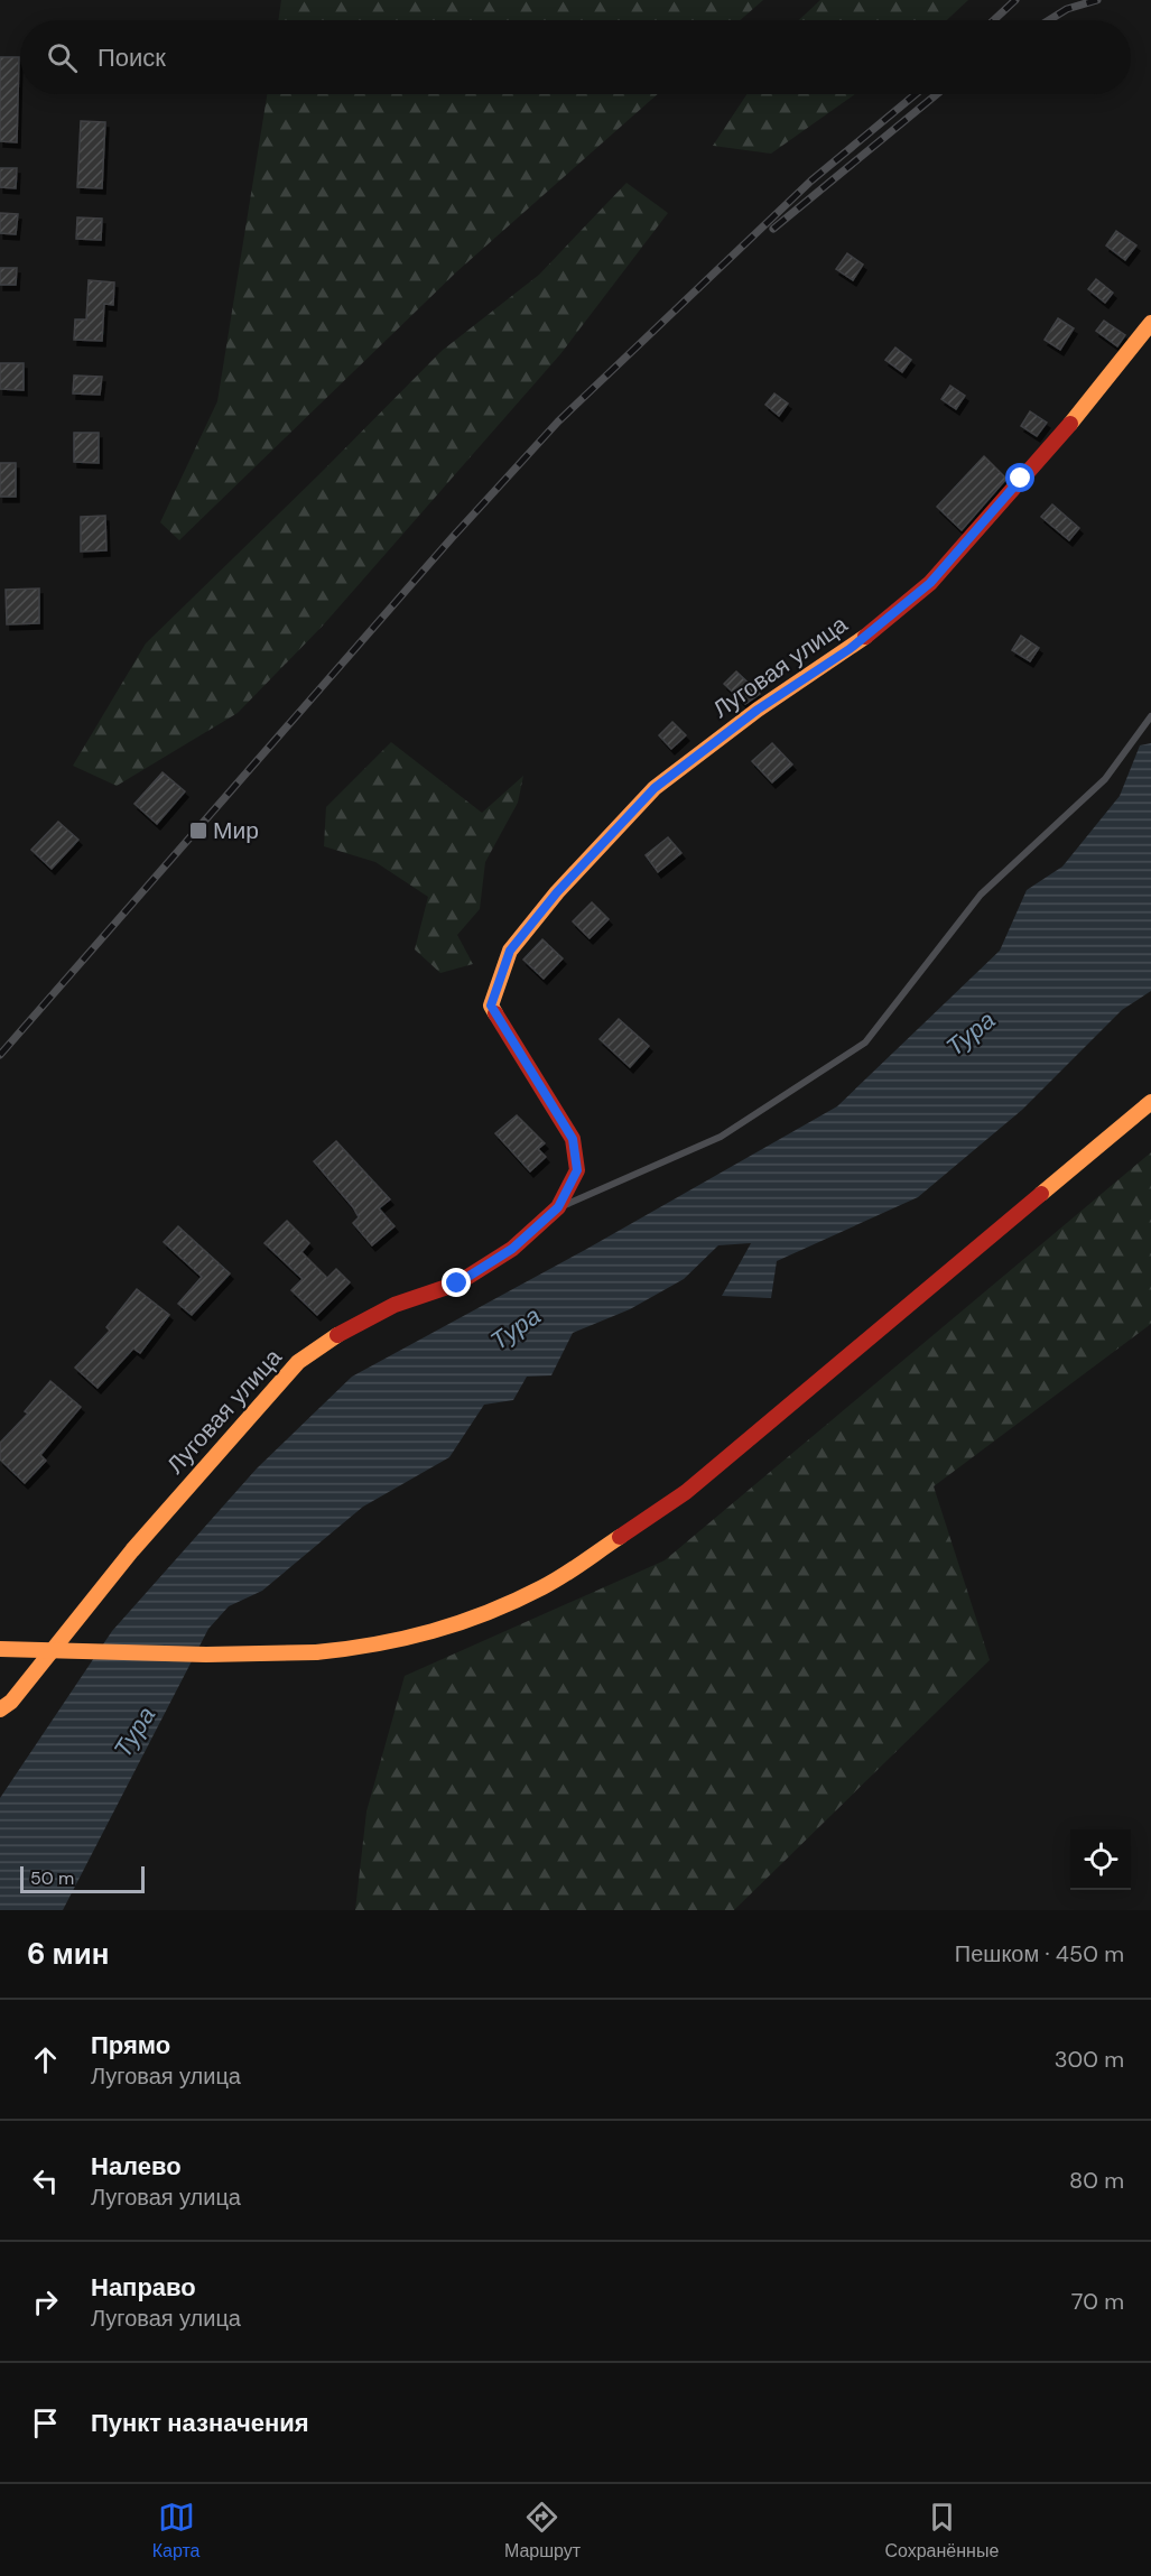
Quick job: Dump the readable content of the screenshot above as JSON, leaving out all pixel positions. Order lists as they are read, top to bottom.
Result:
{
  "streets": {
    "street": ["Луговая улица"]
  },
  "water": ["Тура"],
  "places": {
    "transit": ["Мир"]
  },
  "scale_bar": "50 m",
  "page": {
    "search": "Поиск",
    "scale": "50 m",
    "heading": ["6 мин", "Пешком · 450 m"],
    "list": [
      ["Прямо", "Луговая улица", "300 m"],
      ["Налево", "Луговая улица", "80 m"],
      ["Направо", "Луговая улица", "70 m"],
      "Пункт назначения"
    ],
    "nav": ["Карта", "Маршрут", "Сохранённые"]
  }
}
